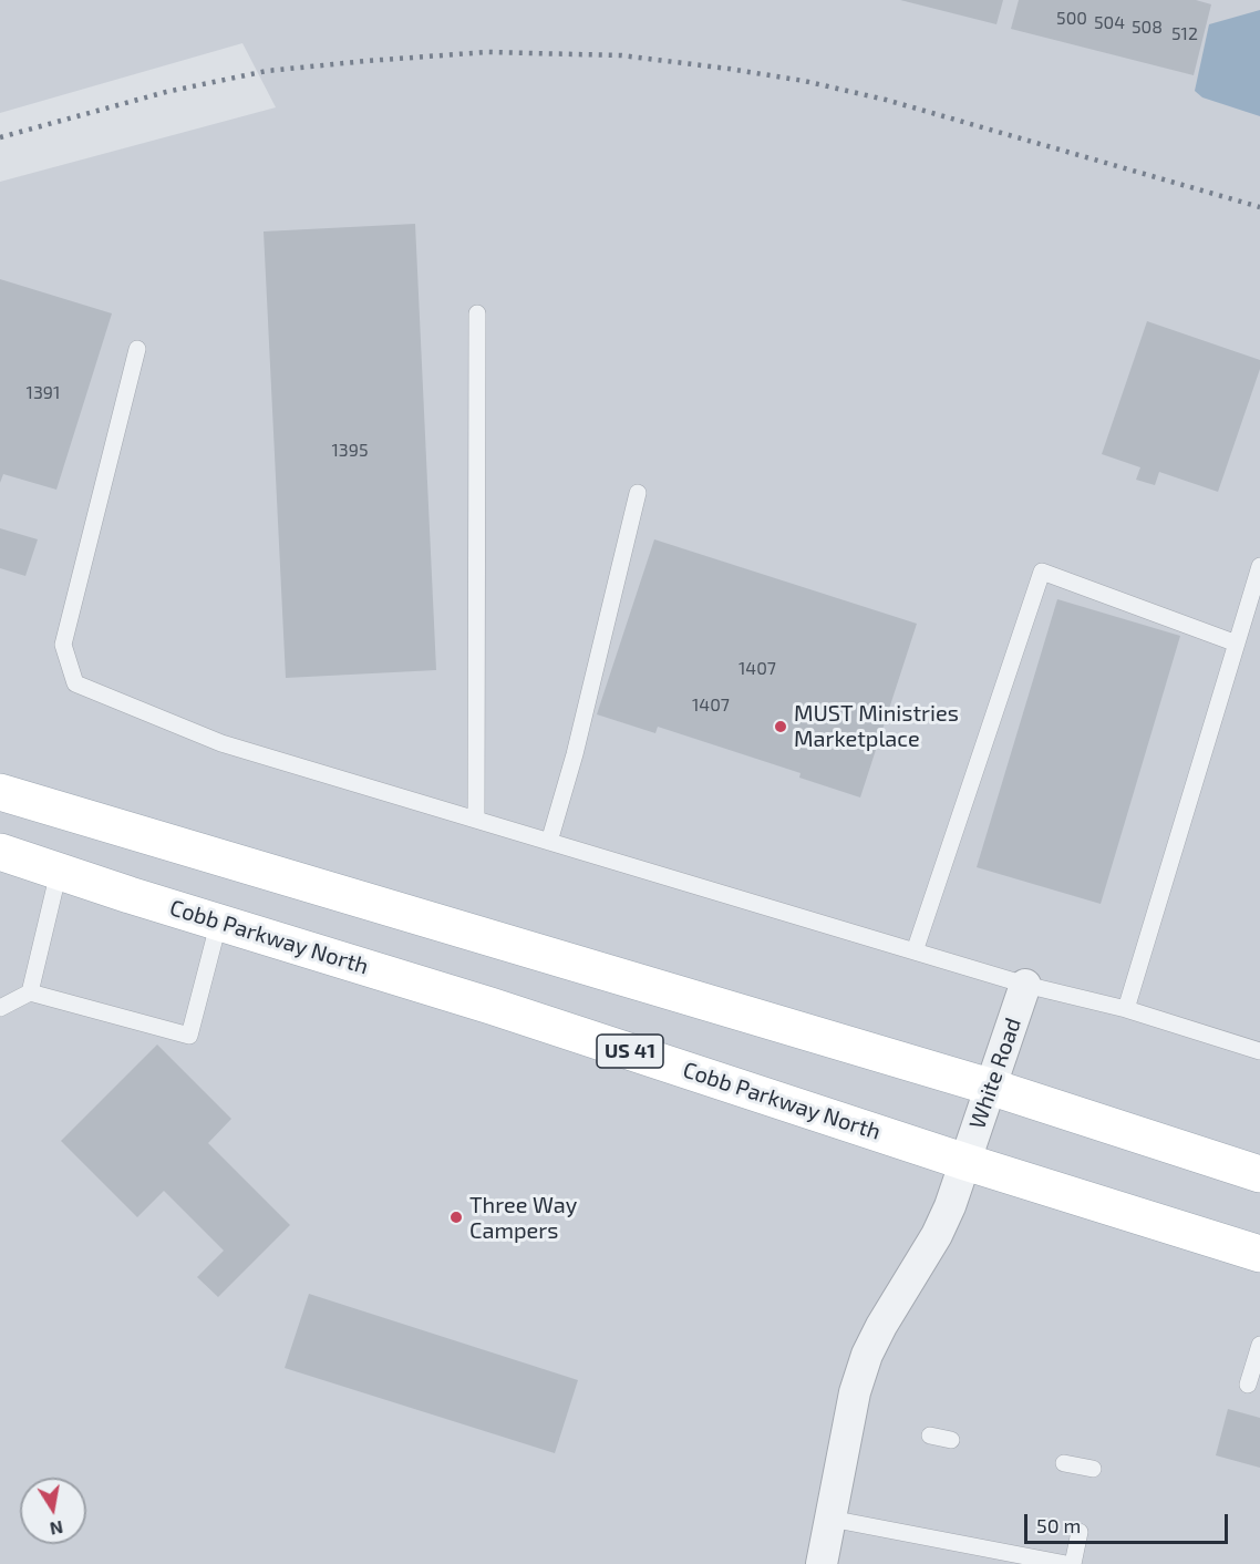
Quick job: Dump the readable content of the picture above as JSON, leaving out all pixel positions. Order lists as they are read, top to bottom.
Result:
{
  "streets": {
    "main road": ["Cobb Parkway North", "US 41"],
    "street": ["White Road"]
  },
  "crossings": [
    ["Cobb Parkway North", "White Road"]
  ],
  "places": ["MUST Ministries Marketplace", "Three Way Campers"],
  "house_numbers": [
    "500",
    "504",
    "508",
    "512",
    "1391",
    "1395",
    "1407",
    "1407"
  ],
  "scale_bar": "50 m",
  "north": "bottom"
}
